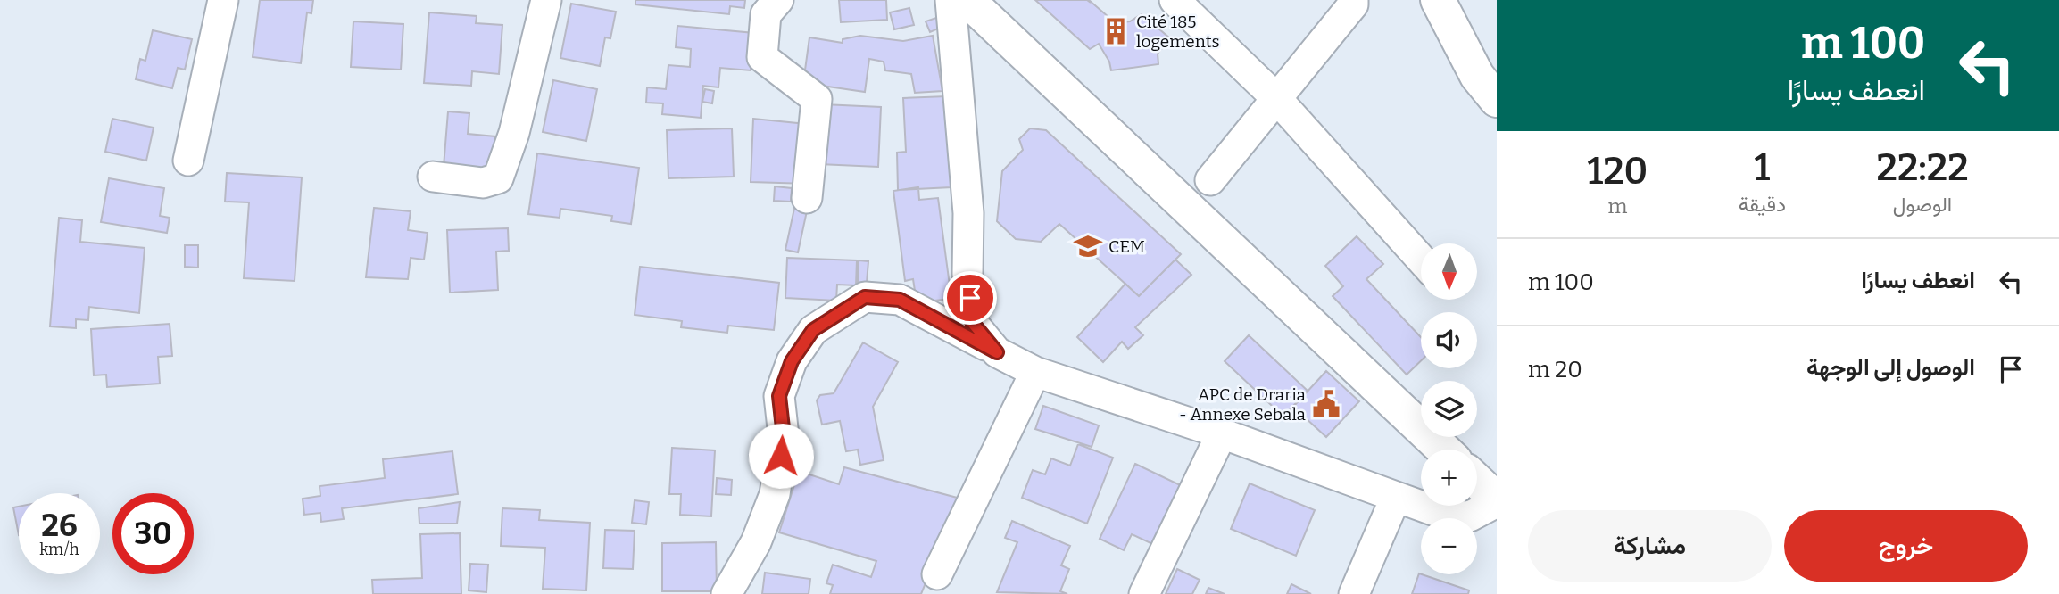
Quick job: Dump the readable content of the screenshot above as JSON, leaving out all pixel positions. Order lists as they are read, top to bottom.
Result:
{
  "places": {
    "building": ["Cité 185 logements"],
    "school or university": ["CEM"],
    "public building": ["APC de Draria - Annexe Sebala"]
  },
  "north": "bottom",
  "page": {
    "turn": ["100 m", "انعطف يسارًا"],
    "eta": [
      "22:22",
      "الوصول",
      "1",
      "دقيقة",
      "120",
      "m"
    ],
    "list": [
      {
        "name": "انعطف يسارًا",
        "value": "100 m"
      },
      {
        "name": "الوصول إلى الوجهة",
        "value": "20 m"
      }
    ],
    "map_buttons": ["+", "−"],
    "speed": "26 km/h",
    "limit": "30",
    "buttons": ["خروج", "مشاركة"]
  }
}
